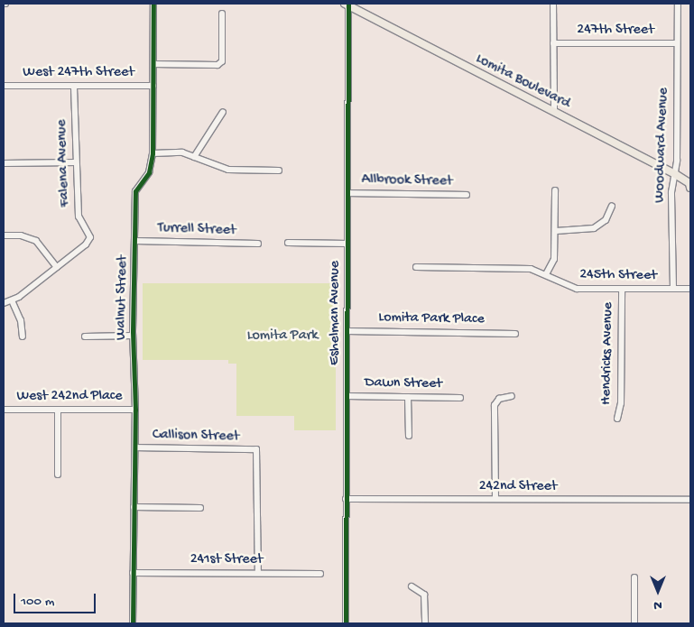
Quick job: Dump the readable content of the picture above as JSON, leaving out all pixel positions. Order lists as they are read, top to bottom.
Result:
{
  "streets": {
    "main road": ["Lomita Boulevard"],
    "street": [
      "247th Street",
      "West 247th Street",
      "Woodward Avenue",
      "Falena Avenue",
      "Allbrook Street",
      "Turrell Street",
      "245th Street",
      "Walnut Street",
      "Eshelman Avenue",
      "Lomita Park Place",
      "Hendricks Avenue",
      "Dawn Street",
      "West 242nd Place",
      "Callison Street",
      "242nd Street",
      "241st Street"
    ]
  },
  "crossings": [
    ["247th Street", "Woodward Avenue"],
    ["West 247th Street", "Falena Avenue"],
    ["West 247th Street", "Walnut Street"],
    ["Lomita Boulevard", "Woodward Avenue"],
    ["Lomita Boulevard", "Eshelman Avenue"],
    ["Woodward Avenue", "245th Street"],
    ["Allbrook Street", "Eshelman Avenue"],
    ["Turrell Street", "Walnut Street"],
    ["245th Street", "Hendricks Avenue"],
    ["Walnut Street", "West 242nd Place"],
    ["Walnut Street", "Callison Street"],
    ["Walnut Street", "241st Street"],
    ["Eshelman Avenue", "Lomita Park Place"],
    ["Eshelman Avenue", "Dawn Street"],
    ["Eshelman Avenue", "242nd Street"],
    ["Callison Street", "241st Street"]
  ],
  "parks": ["Lomita Park"],
  "scale_bar": "100 m",
  "north": "bottom"
}
